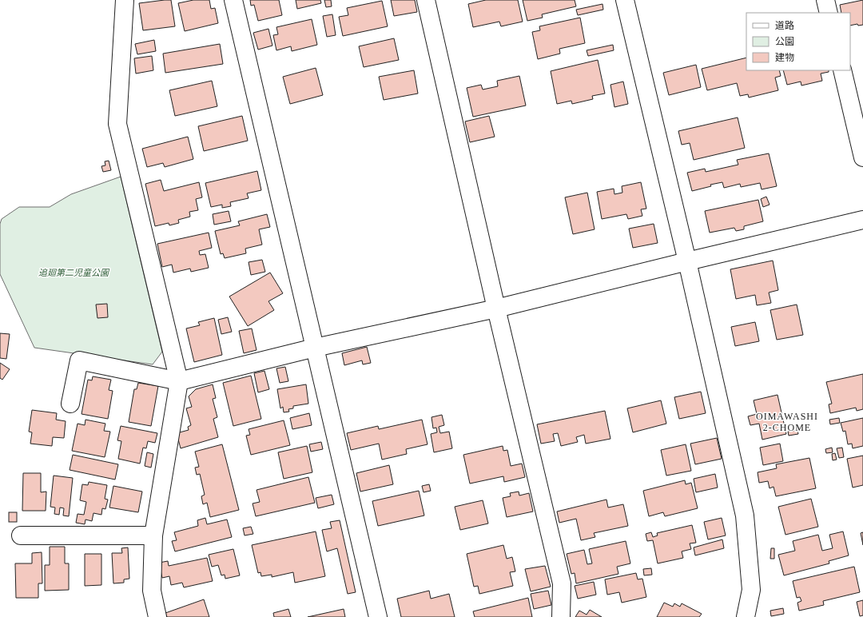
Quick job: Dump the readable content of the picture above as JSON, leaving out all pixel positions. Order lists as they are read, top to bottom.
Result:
{
  "districts": ["OIMAWASHI 2-CHOME"],
  "parks": ["追廻第二児童公園"],
  "legend": ["道路", "公園", "建物"]
}
